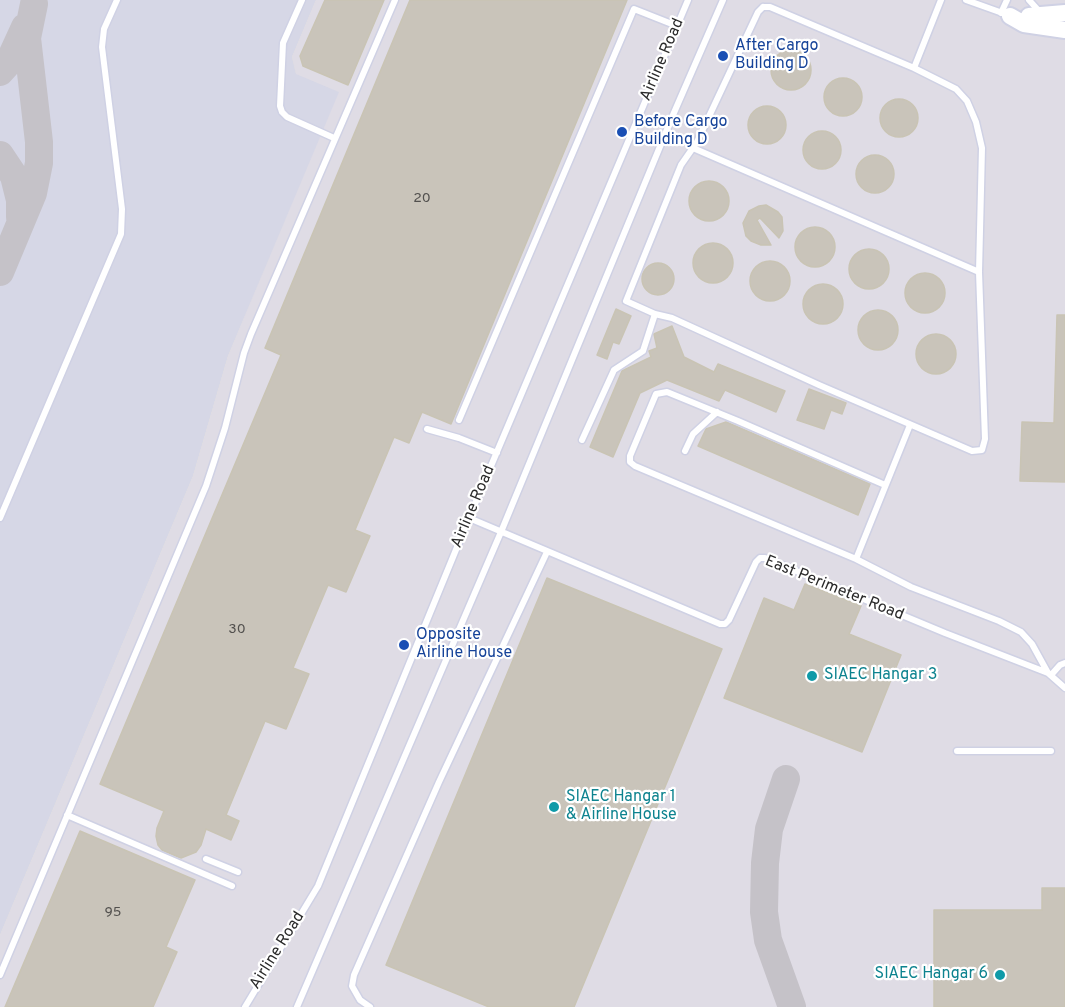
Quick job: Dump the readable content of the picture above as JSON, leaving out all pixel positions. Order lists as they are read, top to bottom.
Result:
{
  "streets": {
    "lane": ["Airline Road", "East Perimeter Road"]
  },
  "crossings": [
    ["Airline Road", "East Perimeter Road"]
  ],
  "places": [
    "After Cargo Building D",
    "Before Cargo Building D",
    "Opposite Airline House",
    "SIAEC Hangar 3",
    "SIAEC Hangar 1 & Airline House",
    "SIAEC Hangar 6"
  ],
  "house_numbers": ["20", "30", "95"]
}
